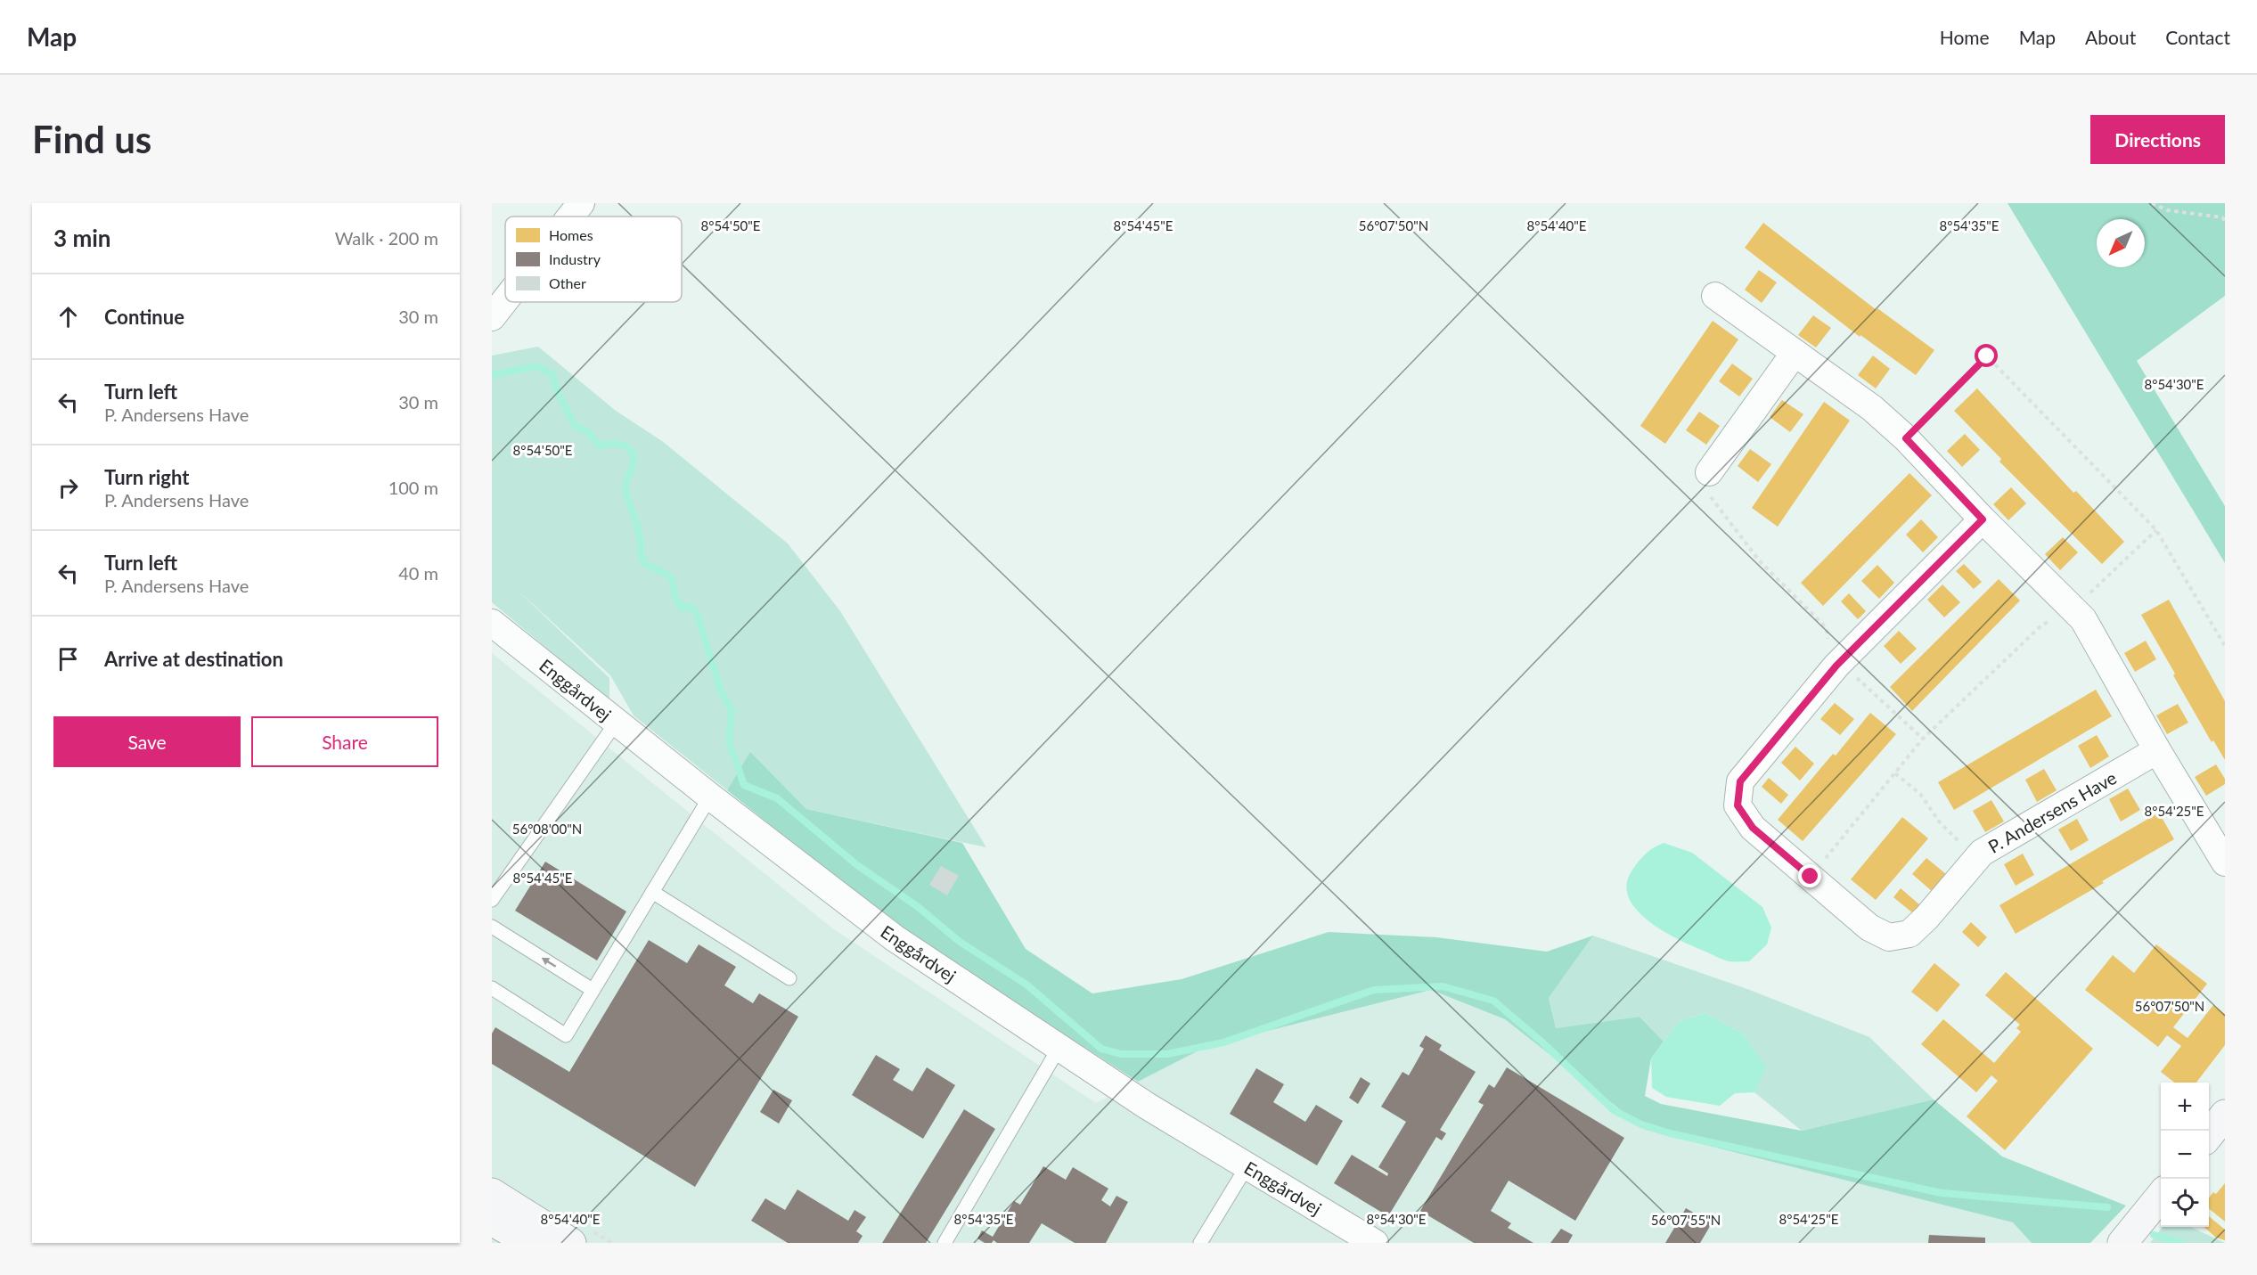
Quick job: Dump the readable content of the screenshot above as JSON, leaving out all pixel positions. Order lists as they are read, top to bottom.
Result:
{
  "streets": {
    "street": ["Enggårdvej", "P. Andersens Have"]
  },
  "legend": ["Homes", "Industry", "Other"],
  "north": "bottom left",
  "page": {
    "header": "Map",
    "nav": [
      "Home",
      "Map",
      "About",
      "Contact"
    ],
    "buttons": [
      "Directions",
      ["Save", "Share"]
    ],
    "title": "Find us",
    "heading": ["3 min", "Walk · 200 m"],
    "list": [
      ["Continue", "30 m"],
      ["Turn left", "P. Andersens Have", "30 m"],
      ["Turn right", "P. Andersens Have", "100 m"],
      ["Turn left", "P. Andersens Have", "40 m"],
      "Arrive at destination"
    ],
    "map_buttons": ["+", "−"]
  },
  "coordinates": [
    "56°07'50\"N",
    "8°54'45\"E",
    "8°54'35\"E",
    "8°54'50\"E",
    "8°54'40\"E",
    "8°54'30\"E",
    "8°54'25\"E",
    "56°08'00\"N",
    "56°07'55\"N"
  ]
}
